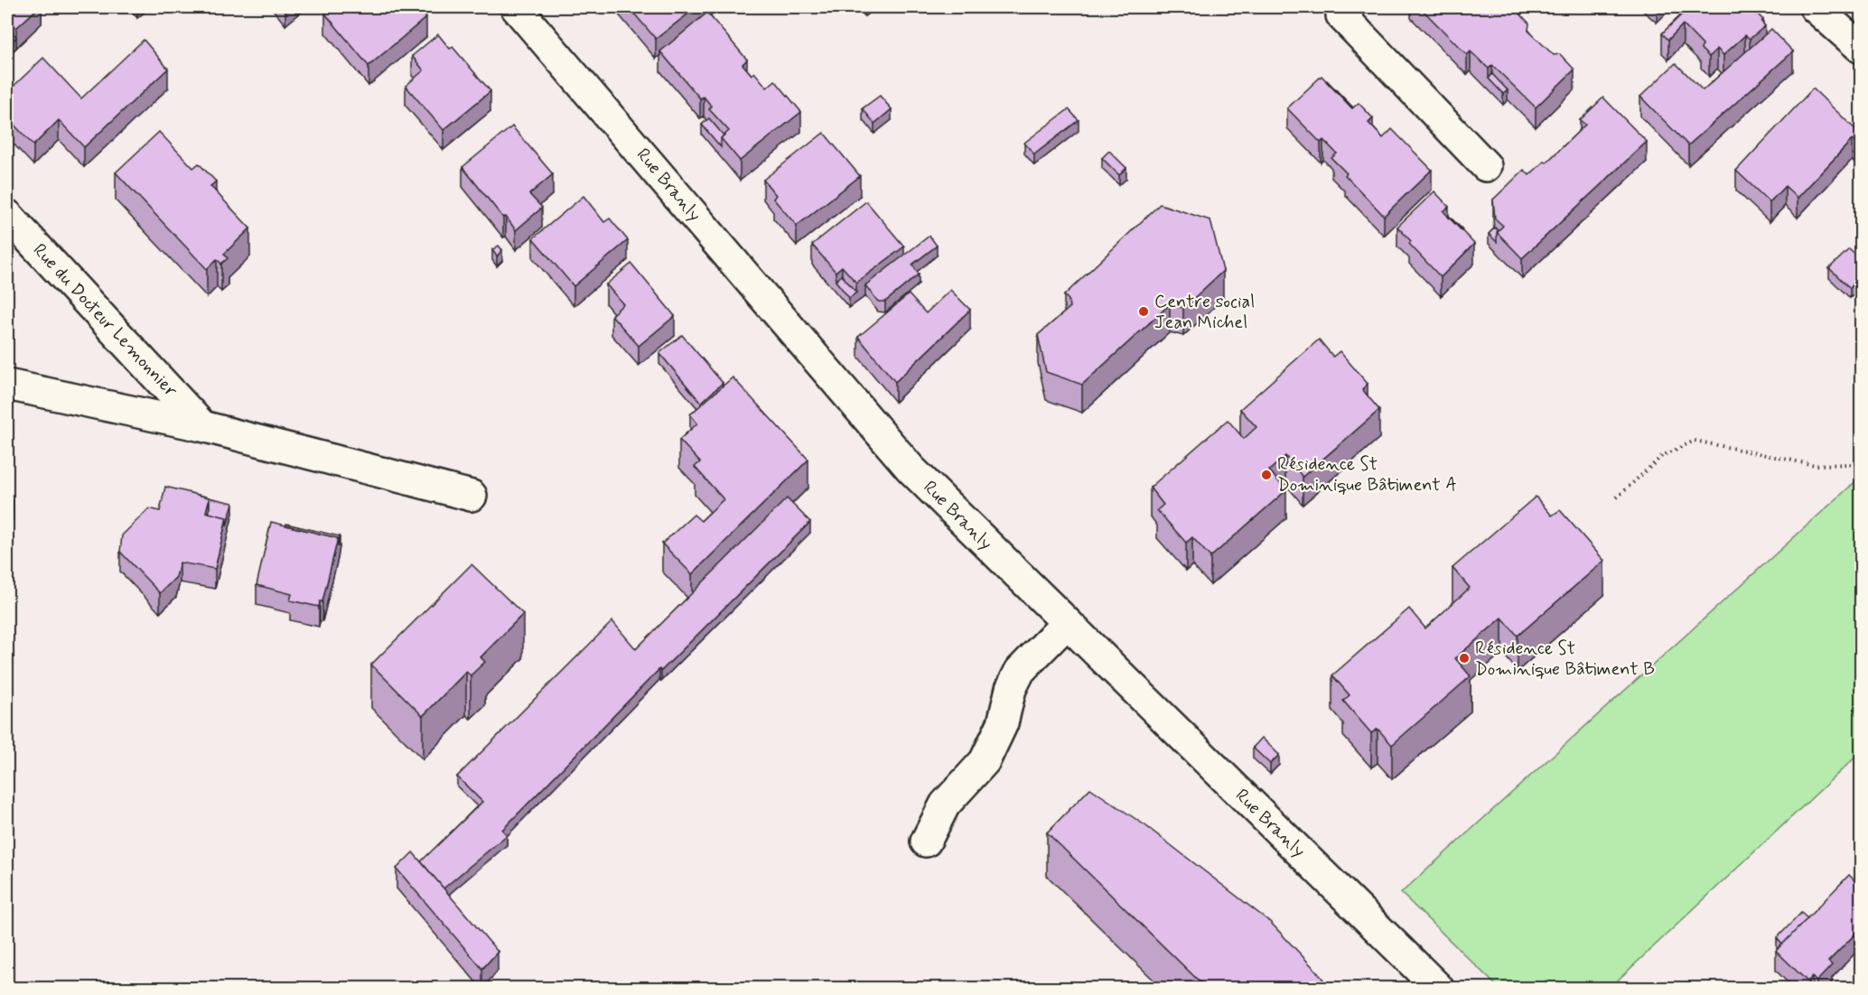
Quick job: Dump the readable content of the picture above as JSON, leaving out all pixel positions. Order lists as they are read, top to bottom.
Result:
{
  "streets": {
    "street": ["Rue Branly", "Rue du Docteur Lemonnier"]
  },
  "places": ["Centre social Jean Michel", "Résidence St Dominique Bâtiment A", "Résidence St Dominique Bâtiment B"]
}
